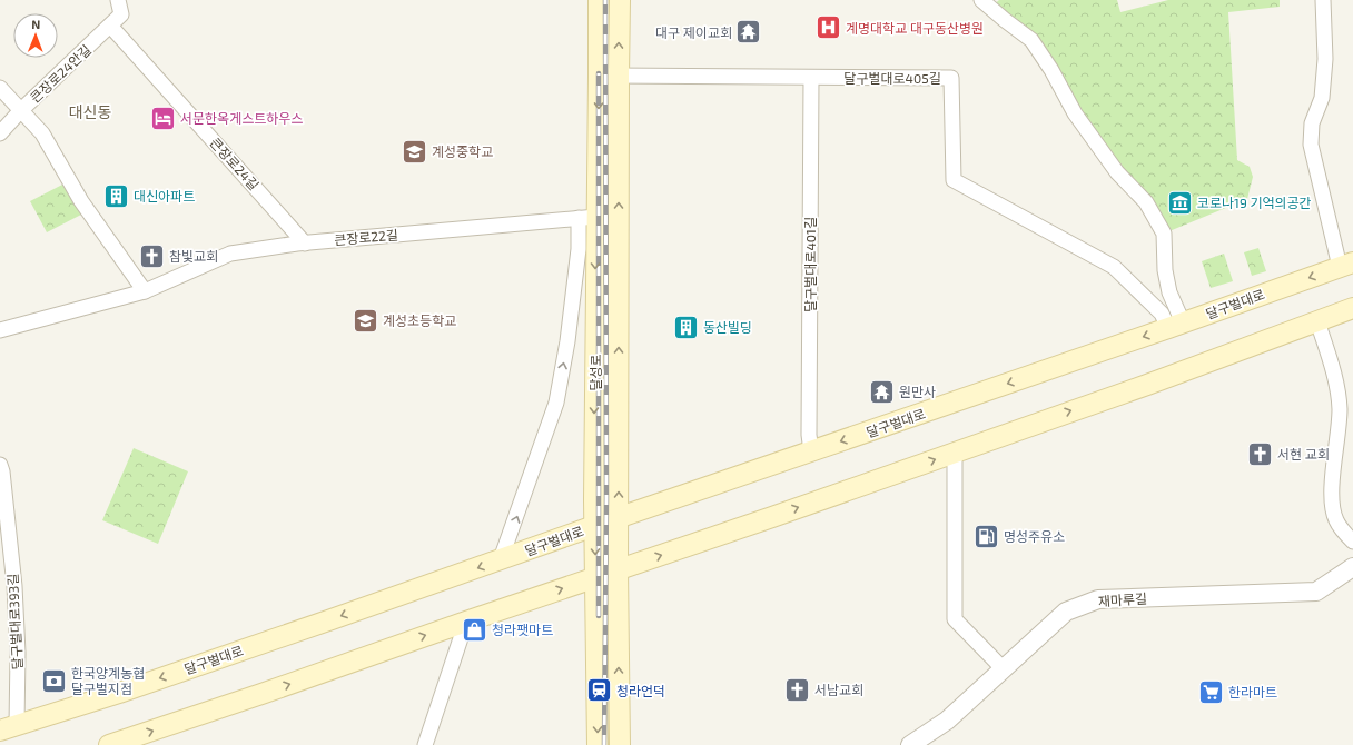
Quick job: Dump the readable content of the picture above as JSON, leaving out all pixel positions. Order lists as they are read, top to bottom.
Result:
{
  "streets": {
    "main road": ["달구벌대로", "달성로"],
    "street": [
      "큰장로24안길",
      "달구벌대로405길",
      "큰장로24길",
      "큰장로22길",
      "달구벌대로401길",
      "재마루길",
      "달구벌대로393길"
    ]
  },
  "crossings": [
    ["큰장로24안길", "큰장로24길"],
    ["달구벌대로405길", "달구벌대로401길"],
    ["달구벌대로405길", "달구벌대로"],
    ["달구벌대로405길", "달성로"],
    ["큰장로24길", "큰장로22길"],
    ["큰장로22길", "달구벌대로"],
    ["큰장로22길", "달성로"],
    ["달구벌대로401길", "달구벌대로"],
    ["달구벌대로", "달성로"],
    ["달구벌대로", "달구벌대로393길"]
  ],
  "districts": ["대신동"],
  "places": {
    "hospital": ["계명대학교 대구동산병원"],
    "temple": ["대구 제이교회", "원만사"],
    "hotel": ["서문한옥게스트하우스"],
    "school or university": ["계성중학교", "계성초등학교"],
    "building": ["대신아파트", "동산빌딩"],
    "museum": ["코로나19 기억의공간"],
    "church": ["참빛교회", "서현 교회", "서남교회"],
    "fuel station": ["명성주유소"],
    "shop": ["청라팻마트"],
    "bank": ["한국양계농협 달구벌지점"],
    "station": ["청라언덕"],
    "supermarket": ["한라마트"]
  },
  "north": "top"
}
